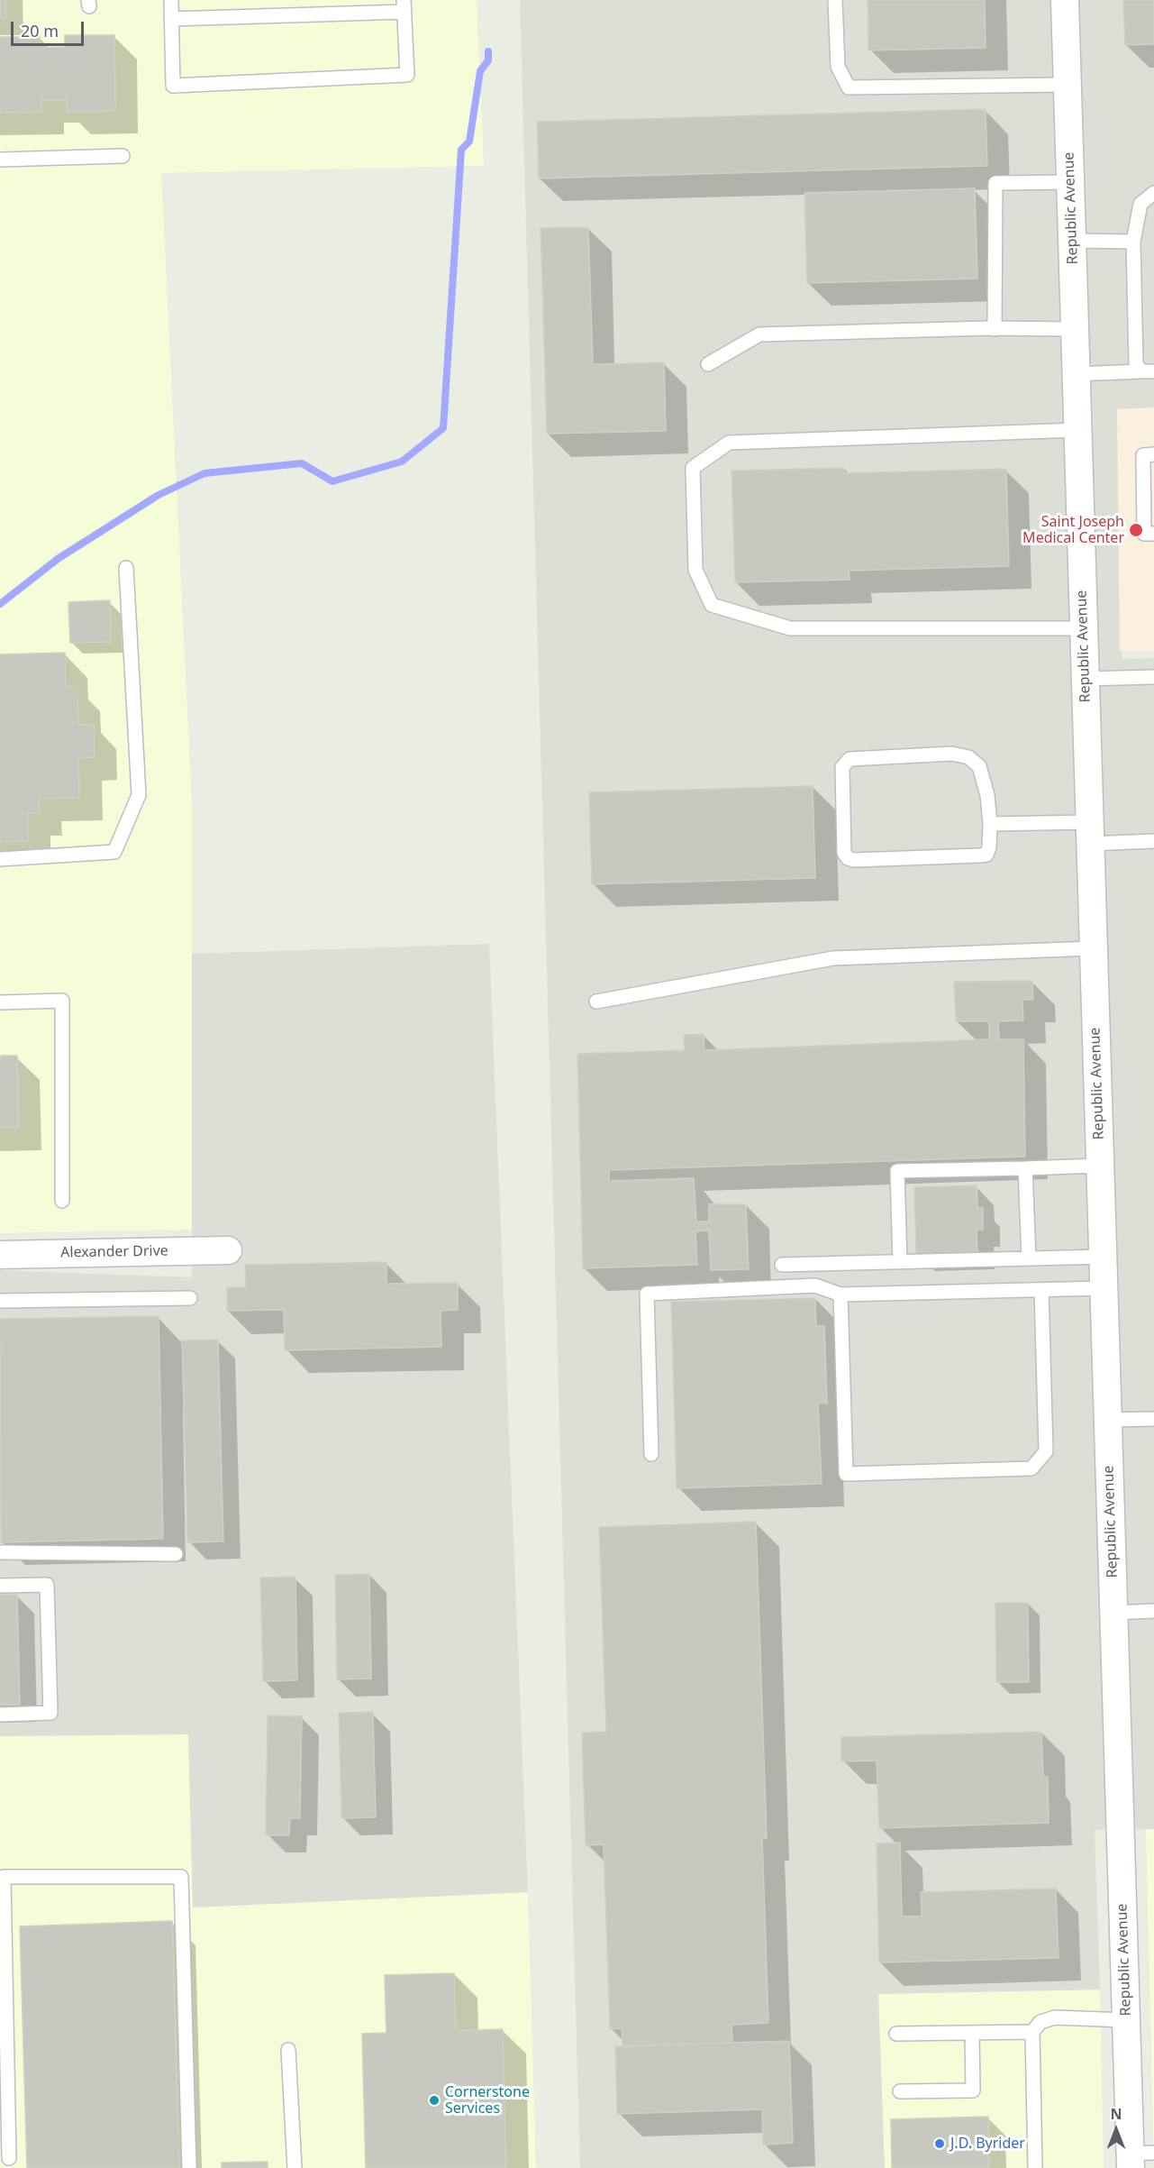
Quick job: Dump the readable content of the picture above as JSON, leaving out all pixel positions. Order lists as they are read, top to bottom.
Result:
{
  "streets": {
    "street": ["Republic Avenue", "Alexander Drive"]
  },
  "places": ["Saint Joseph Medical Center", "Cornerstone Services", "J.D. Byrider"],
  "scale_bar": "20 m",
  "north": "top"
}
